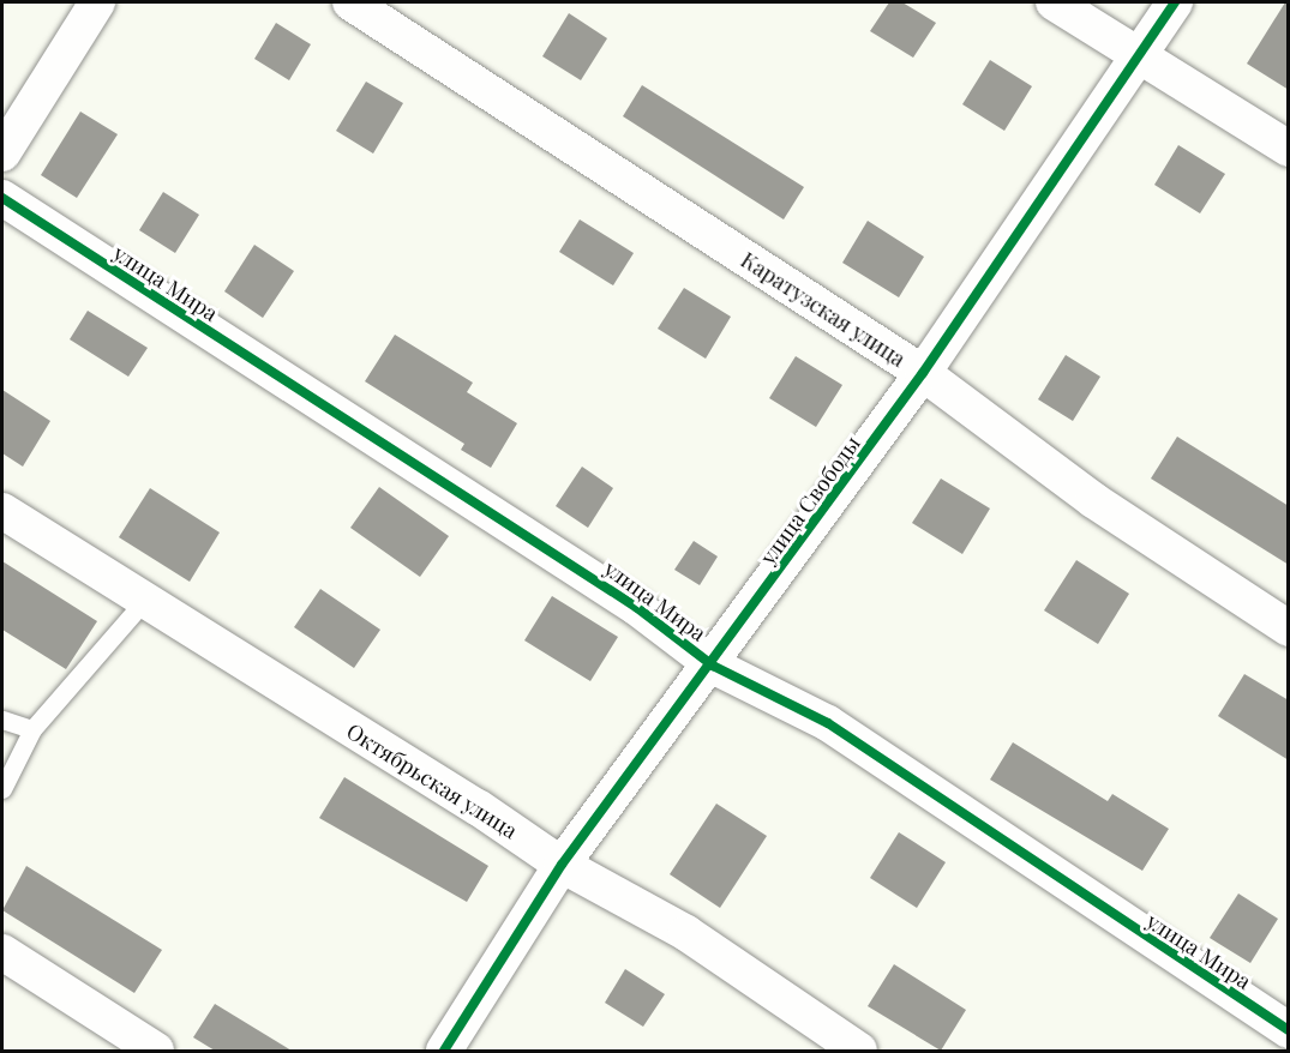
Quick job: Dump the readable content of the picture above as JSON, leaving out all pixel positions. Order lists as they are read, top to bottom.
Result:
{
  "streets": {
    "street": [
      "улица Мира",
      "Каратузская улица",
      "улица Свободы",
      "Октябрьская улица"
    ]
  },
  "crossings": [
    ["улица Мира", "улица Свободы"],
    ["Каратузская улица", "улица Свободы"],
    ["улица Свободы", "Октябрьская улица"]
  ]
}
